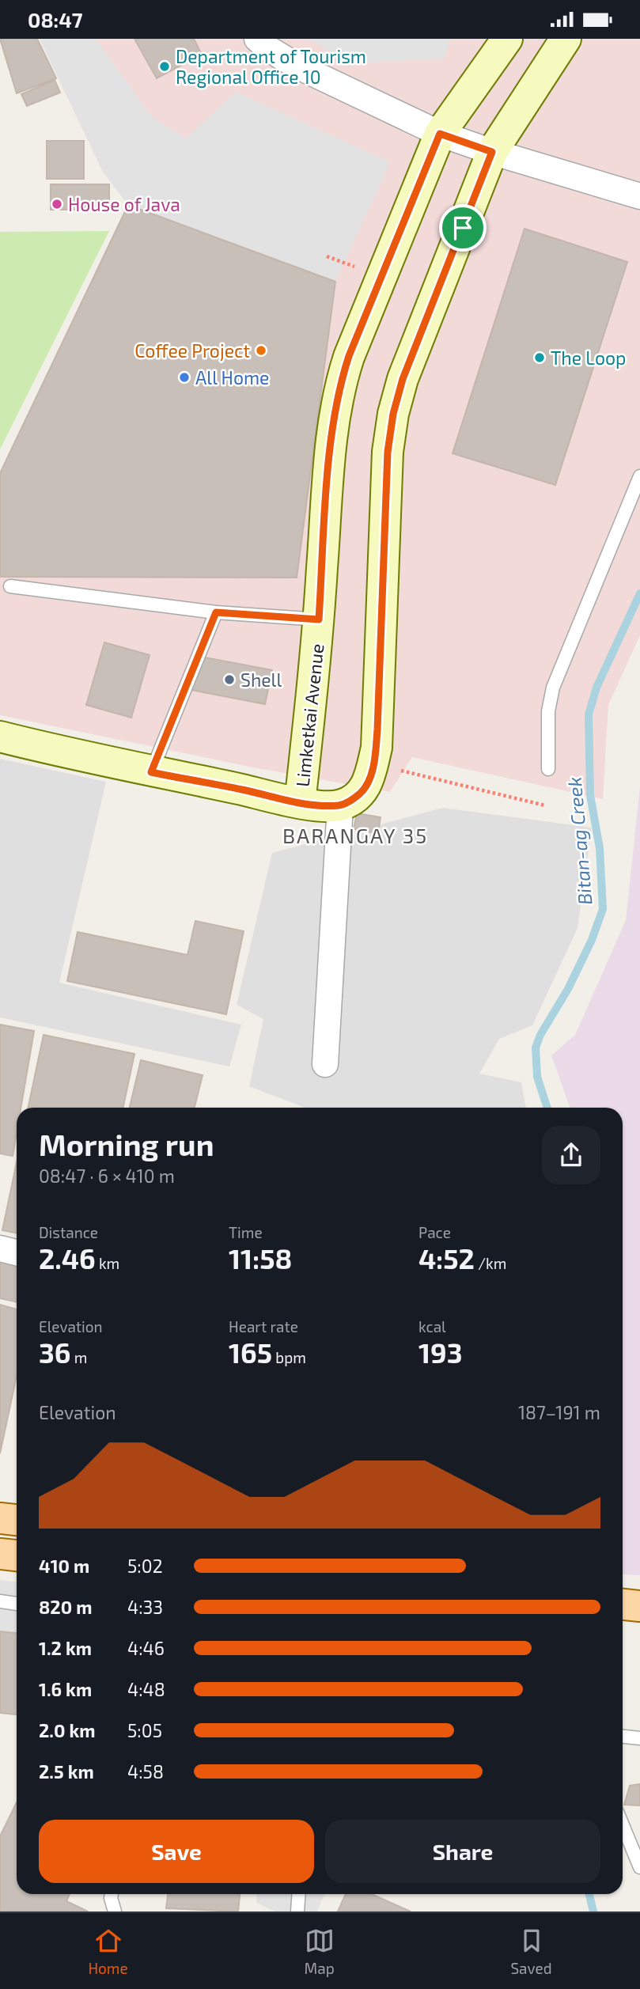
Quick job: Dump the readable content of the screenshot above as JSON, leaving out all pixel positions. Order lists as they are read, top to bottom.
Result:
{
  "streets": {
    "street": ["Limketkai Avenue"]
  },
  "districts": ["BARANGAY 35"],
  "water": ["Bitan-ag Creek"],
  "places": [
    "Department of Tourism Regional Office 10",
    "House of Java",
    "Coffee Project",
    "The Loop",
    "All Home",
    "Shell"
  ],
  "page": {
    "status": "08:47",
    "heading": ["Morning run", "08:47 · 6 × 410 m"],
    "stats": [
      ["Distance", "2.46 km"],
      ["Time", "11:58"],
      ["Pace", "4:52 /km"],
      ["Elevation", "36 m"],
      ["Heart rate", "165 bpm"],
      ["kcal", "193"]
    ],
    "chart": ["Elevation", "187–191 m"],
    "list": [
      {
        "name": "410 m",
        "note": "5:02"
      },
      {
        "name": "820 m",
        "note": "4:33"
      },
      {
        "name": "1.2 km",
        "note": "4:46"
      },
      {
        "name": "1.6 km",
        "note": "4:48"
      },
      {
        "name": "2.0 km",
        "note": "5:05"
      },
      {
        "name": "2.5 km",
        "note": "4:58"
      }
    ],
    "buttons": ["Save", "Share"],
    "tabs": ["Home", "Map", "Saved"]
  }
}
